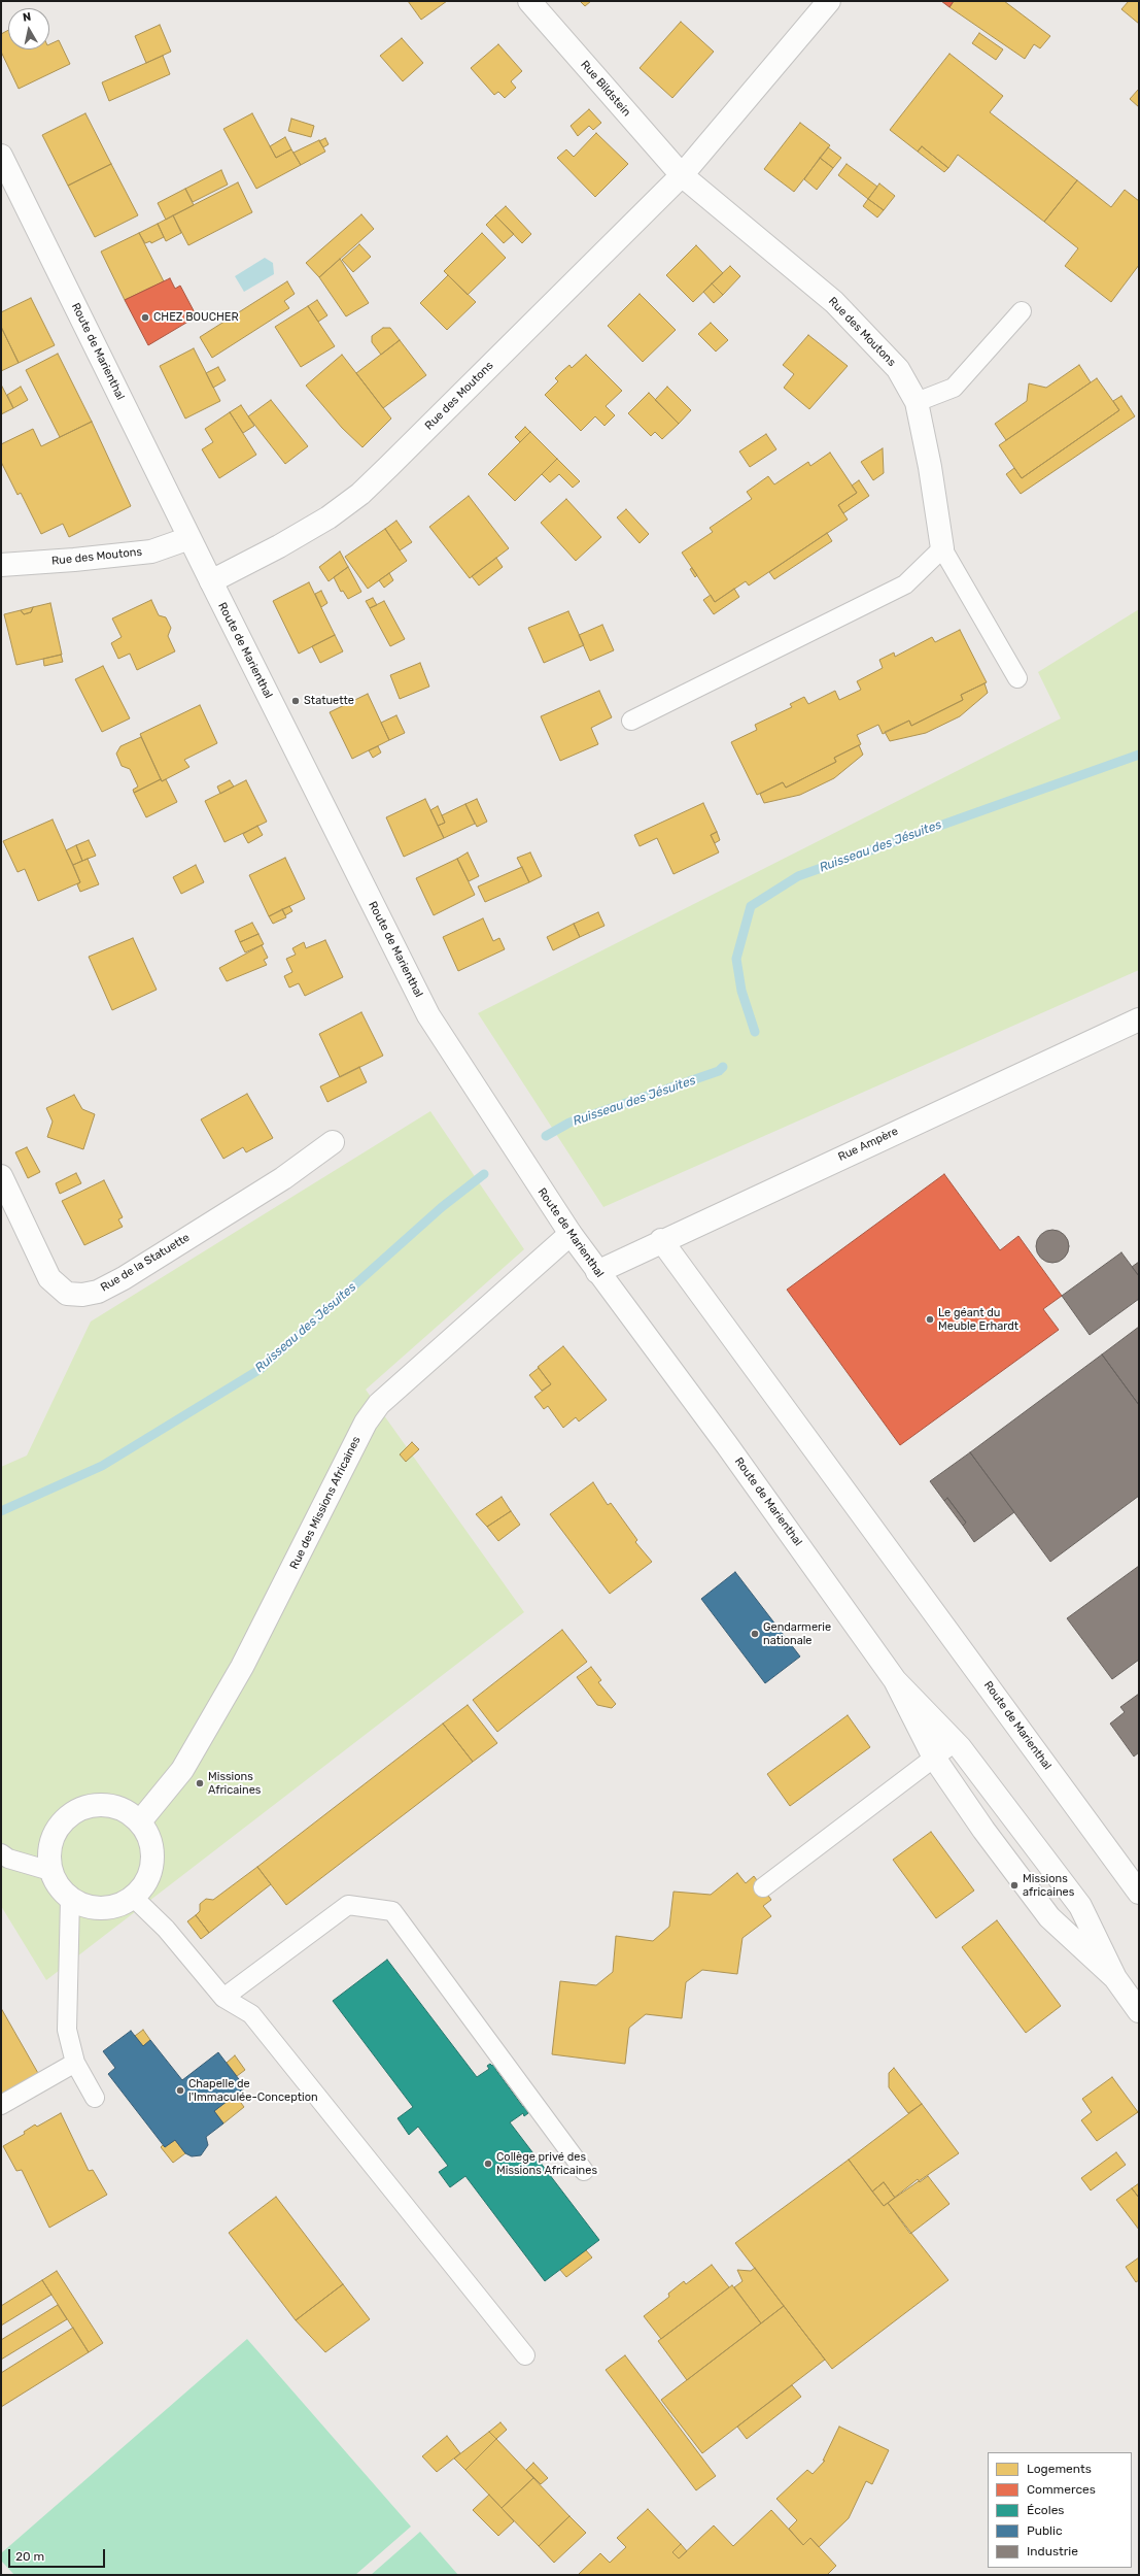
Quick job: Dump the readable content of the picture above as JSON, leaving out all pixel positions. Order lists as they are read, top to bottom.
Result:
{
  "streets": {
    "street": [
      "Rue Bildstein",
      "Rue des Moutons",
      "Route de Marienthal",
      "Rue Ampère",
      "Rue de la Statuette",
      "Rue des Missions Africaines"
    ]
  },
  "crossings": [
    ["Rue Bildstein", "Rue des Moutons"],
    ["Rue des Moutons", "Route de Marienthal"],
    ["Route de Marienthal", "Rue Ampère"],
    ["Route de Marienthal", "Rue des Missions Africaines"]
  ],
  "water": ["Ruisseau des Jésuites"],
  "places": [
    "CHEZ BOUCHER",
    "Statuette",
    "Le géant du Meuble Erhardt",
    "Gendarmerie nationale",
    "Missions Africaines",
    "Missions africaines",
    "Chapelle de l'Immaculée-Conception",
    "Collège privé des Missions Africaines"
  ],
  "legend": [
    "Logements",
    "Commerces",
    "Écoles",
    "Public",
    "Industrie"
  ],
  "scale_bar": "20 m",
  "north": "top"
}
